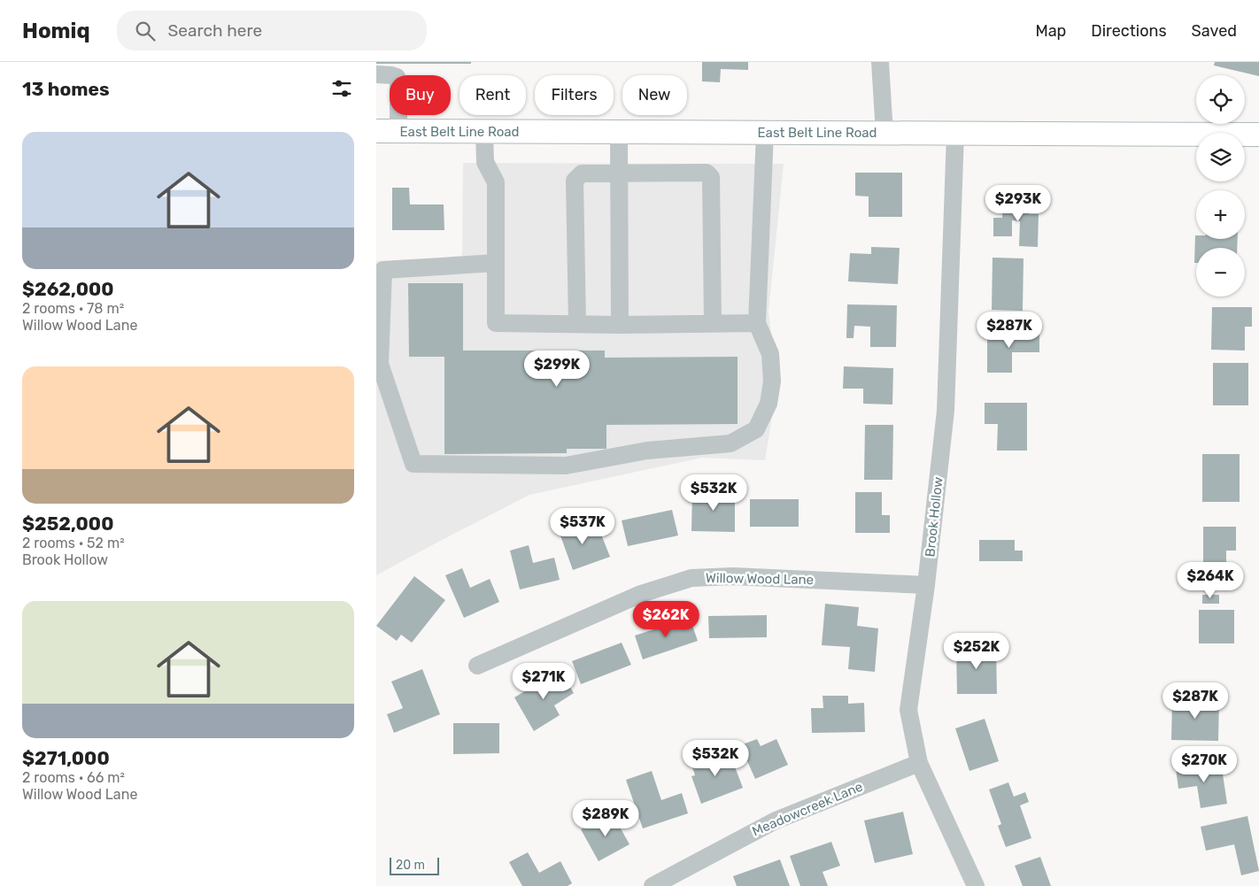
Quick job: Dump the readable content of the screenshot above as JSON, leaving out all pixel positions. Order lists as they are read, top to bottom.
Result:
{
  "streets": {
    "main road": ["East Belt Line Road"],
    "street": ["Brook Hollow", "Willow Wood Lane", "Meadowcreek Lane"]
  },
  "crossings": [
    ["East Belt Line Road", "Brook Hollow"],
    ["Brook Hollow", "Willow Wood Lane"],
    ["Brook Hollow", "Meadowcreek Lane"]
  ],
  "scale_bar": "20 m",
  "page": {
    "header": "Homiq",
    "search": "Search here",
    "nav": ["Map", "Directions", "Saved"],
    "heading": "13 homes",
    "map_buttons": ["+", "−"],
    "chip": [
      "Buy",
      "Rent",
      "Filters",
      "New"
    ],
    "list": [
      {
        "name": "$262,000",
        "note": "2 rooms · 78 m² · Willow Wood Lane"
      },
      {
        "name": "$252,000",
        "note": "2 rooms · 52 m² · Brook Hollow"
      },
      {
        "name": "$271,000",
        "note": "2 rooms · 66 m² · Willow Wood Lane"
      }
    ],
    "price": [
      "$293K",
      "$287K",
      "$299K",
      "$532K",
      "$537K",
      "$264K",
      "$262K",
      "$252K",
      "$271K",
      "$287K",
      "$532K",
      "$270K",
      "$289K"
    ],
    "scale": "20 m"
  }
}
